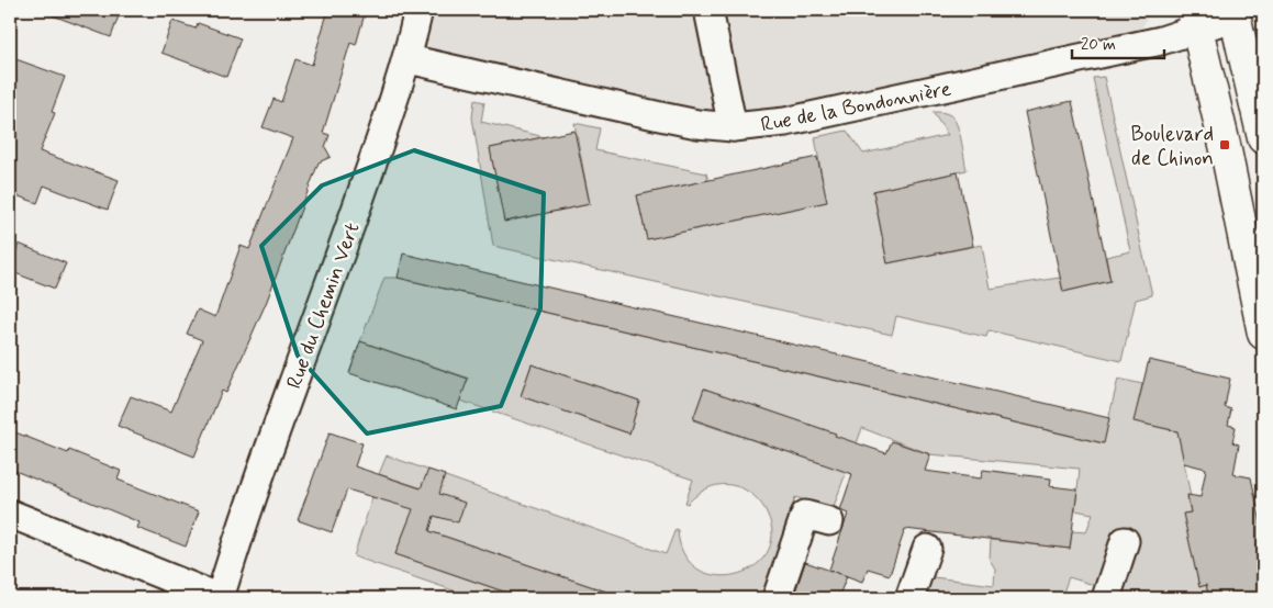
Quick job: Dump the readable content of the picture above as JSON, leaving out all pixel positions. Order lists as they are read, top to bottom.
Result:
{
  "streets": {
    "street": ["Rue de la Bondonnière", "Rue du Chemin Vert"]
  },
  "crossings": [
    ["Rue de la Bondonnière", "Rue du Chemin Vert"]
  ],
  "places": {
    "transit": ["Boulevard de Chinon"]
  },
  "scale_bar": "20 m"
}
